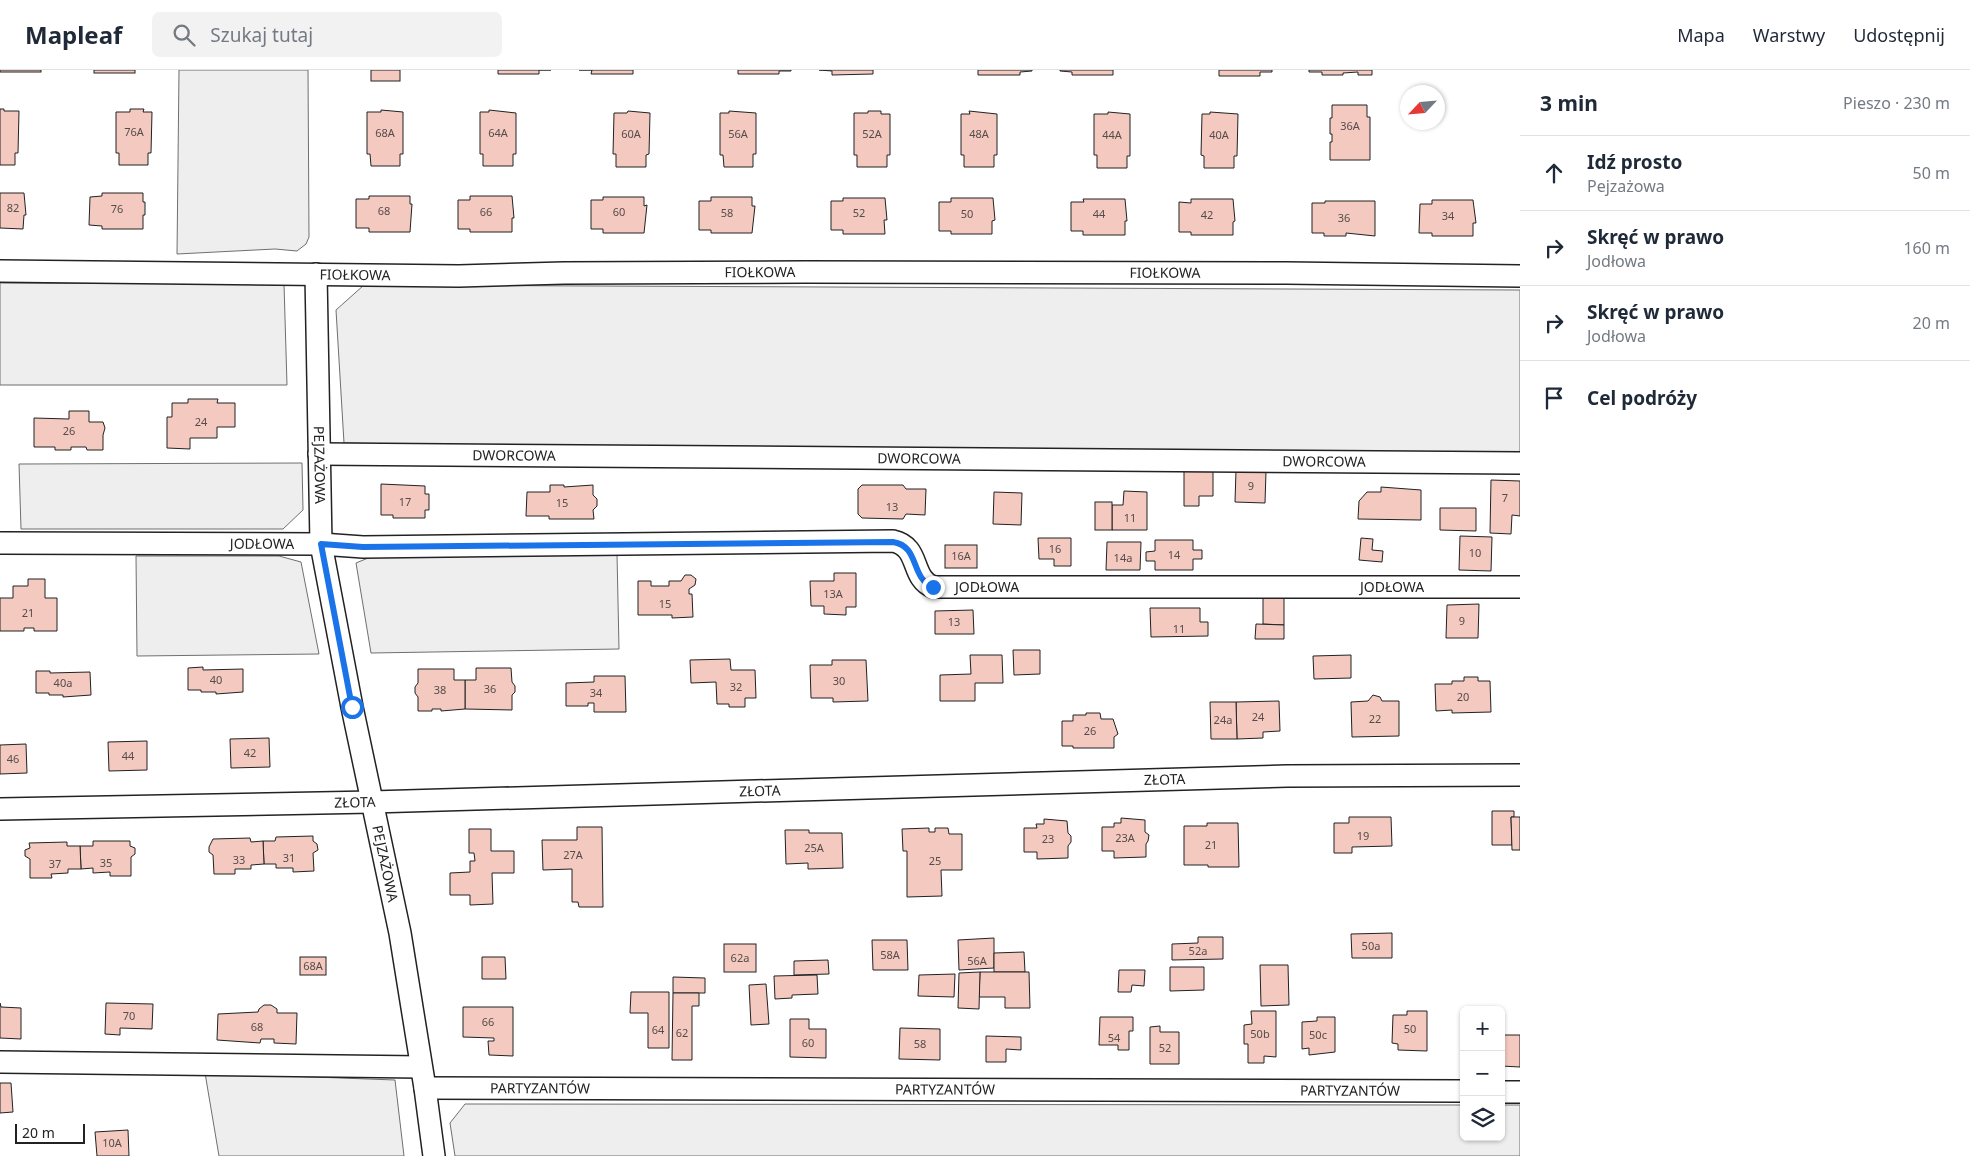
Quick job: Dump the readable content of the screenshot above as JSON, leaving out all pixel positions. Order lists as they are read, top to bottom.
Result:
{
  "streets": {
    "street": [
      "FIOŁKOWA",
      "DWORCOWA",
      "PEJZAŻOWA",
      "JODŁOWA",
      "ZŁOTA",
      "PARTYZANTÓW"
    ]
  },
  "crossings": [
    ["FIOŁKOWA", "PEJZAŻOWA"],
    ["DWORCOWA", "PEJZAŻOWA"],
    ["PEJZAŻOWA", "JODŁOWA"],
    ["PEJZAŻOWA", "ZŁOTA"],
    ["PEJZAŻOWA", "PARTYZANTÓW"]
  ],
  "house_numbers": [
    "36A",
    "76A",
    "68A",
    "64A",
    "60A",
    "56A",
    "52A",
    "48A",
    "44A",
    "40A",
    "82",
    "76",
    "68",
    "66",
    "60",
    "58",
    "52",
    "50",
    "44",
    "42",
    "34",
    "36",
    "24",
    "26",
    "9",
    "7",
    "17",
    "15",
    "13",
    "11",
    "16",
    "10",
    "14",
    "16A",
    "14a",
    "13A",
    "15",
    "21",
    "9",
    "13",
    "11",
    "40",
    "30",
    "40a",
    "32",
    "36",
    "38",
    "34",
    "20",
    "24",
    "22",
    "24a",
    "26",
    "42",
    "44",
    "46",
    "19",
    "23A",
    "23",
    "21",
    "25A",
    "27A",
    "31",
    "33",
    "25",
    "35",
    "37",
    "50a",
    "52a",
    "58A",
    "62a",
    "56A",
    "68A",
    "70",
    "66",
    "68",
    "50",
    "64",
    "62",
    "50b",
    "50c",
    "54",
    "60",
    "58",
    "52",
    "10A"
  ],
  "scale_bar": "20 m",
  "north": "bottom left",
  "page": {
    "header": "Mapleaf",
    "search": "Szukaj tutaj",
    "nav": ["Mapa", "Warstwy", "Udostępnij"],
    "heading": ["3 min", "Pieszo · 230 m"],
    "list": [
      ["Idź prosto", "Pejzażowa", "50 m"],
      ["Skręć w prawo", "Jodłowa", "160 m"],
      ["Skręć w prawo", "Jodłowa", "20 m"],
      "Cel podróży"
    ],
    "map_buttons": ["+", "−"],
    "scale": "20 m"
  }
}
